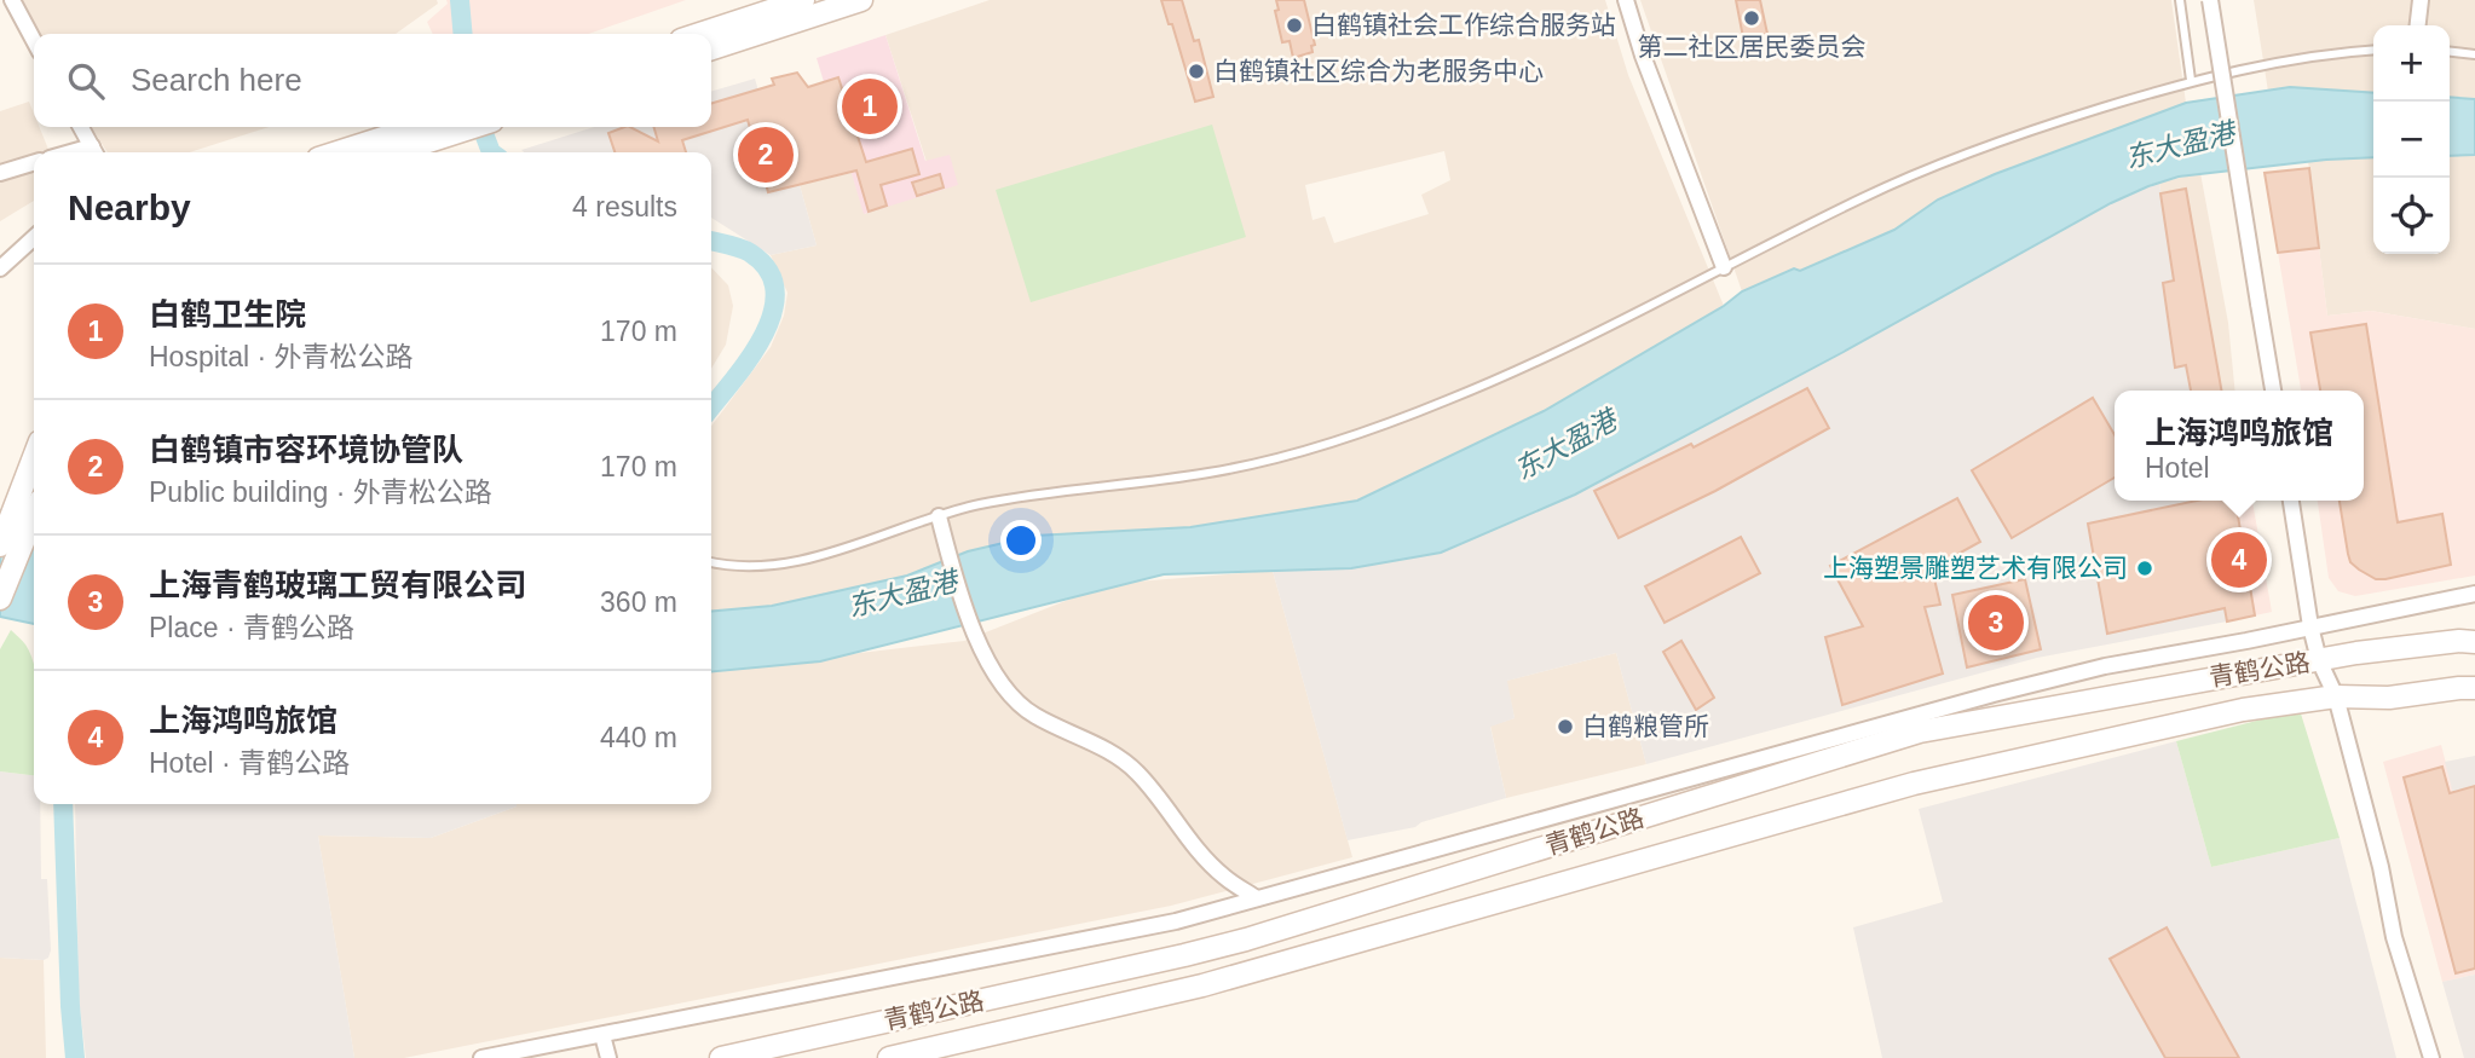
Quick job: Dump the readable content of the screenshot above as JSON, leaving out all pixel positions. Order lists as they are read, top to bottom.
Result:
{
  "streets": {
    "main road": ["青鹤公路"]
  },
  "water": ["东大盈港"],
  "places": [
    "第二社区居民委员会",
    "白鹤镇社会工作综合服务站",
    "白鹤镇社区综合为老服务中心",
    "上海塑景雕塑艺术有限公司",
    "白鹤粮管所"
  ],
  "page": {
    "map_buttons": ["+", "−"],
    "search": "Search here",
    "pins": [
      "1",
      "2",
      "4",
      "3"
    ],
    "heading": ["Nearby", "4 results"],
    "list": [
      {
        "mark": "1",
        "name": "白鹤卫生院",
        "note": "Hospital · 外青松公路",
        "value": "170 m"
      },
      {
        "mark": "2",
        "name": "白鹤镇市容环境协管队",
        "note": "Public building · 外青松公路",
        "value": "170 m"
      },
      {
        "mark": "3",
        "name": "上海青鹤玻璃工贸有限公司",
        "note": "Place · 青鹤公路",
        "value": "360 m"
      },
      {
        "mark": "4",
        "name": "上海鸿鸣旅馆",
        "note": "Hotel · 青鹤公路",
        "value": "440 m"
      }
    ],
    "popup": ["上海鸿鸣旅馆", "Hotel"]
  }
}
